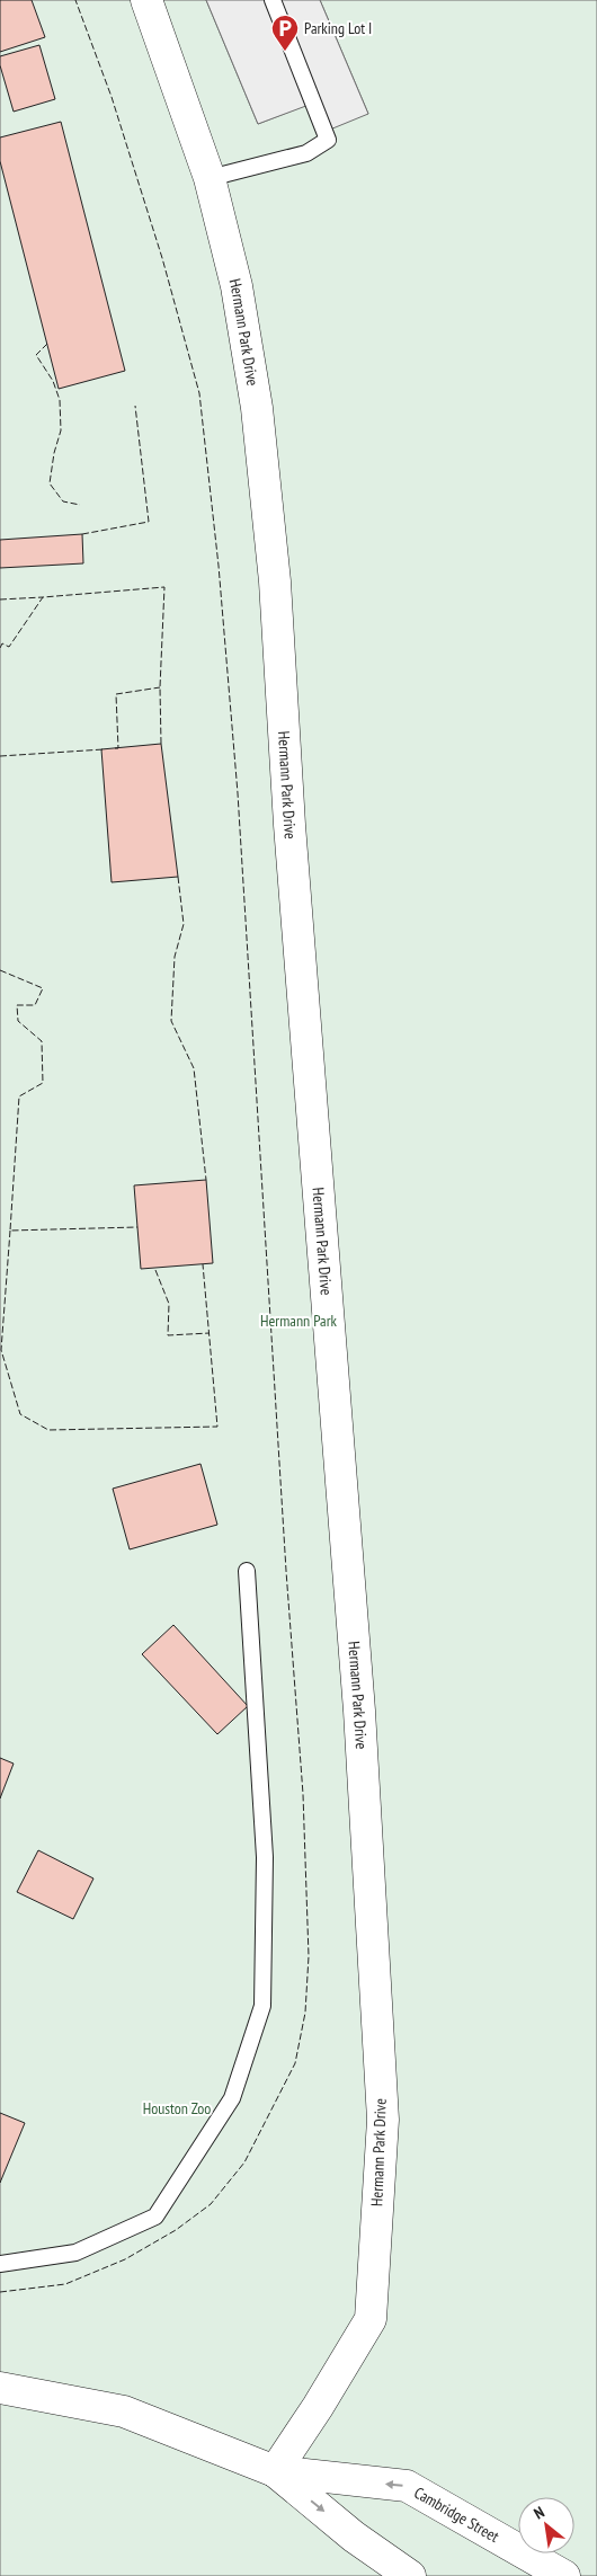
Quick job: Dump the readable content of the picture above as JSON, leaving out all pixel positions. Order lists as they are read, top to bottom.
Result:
{
  "streets": {
    "street": ["Hermann Park Drive", "Cambridge Street"]
  },
  "crossings": [
    ["Hermann Park Drive", "Cambridge Street"]
  ],
  "parks": ["Hermann Park", "Houston Zoo"],
  "places": {
    "parking": ["Parking Lot I"]
  },
  "north": "top left"
}
